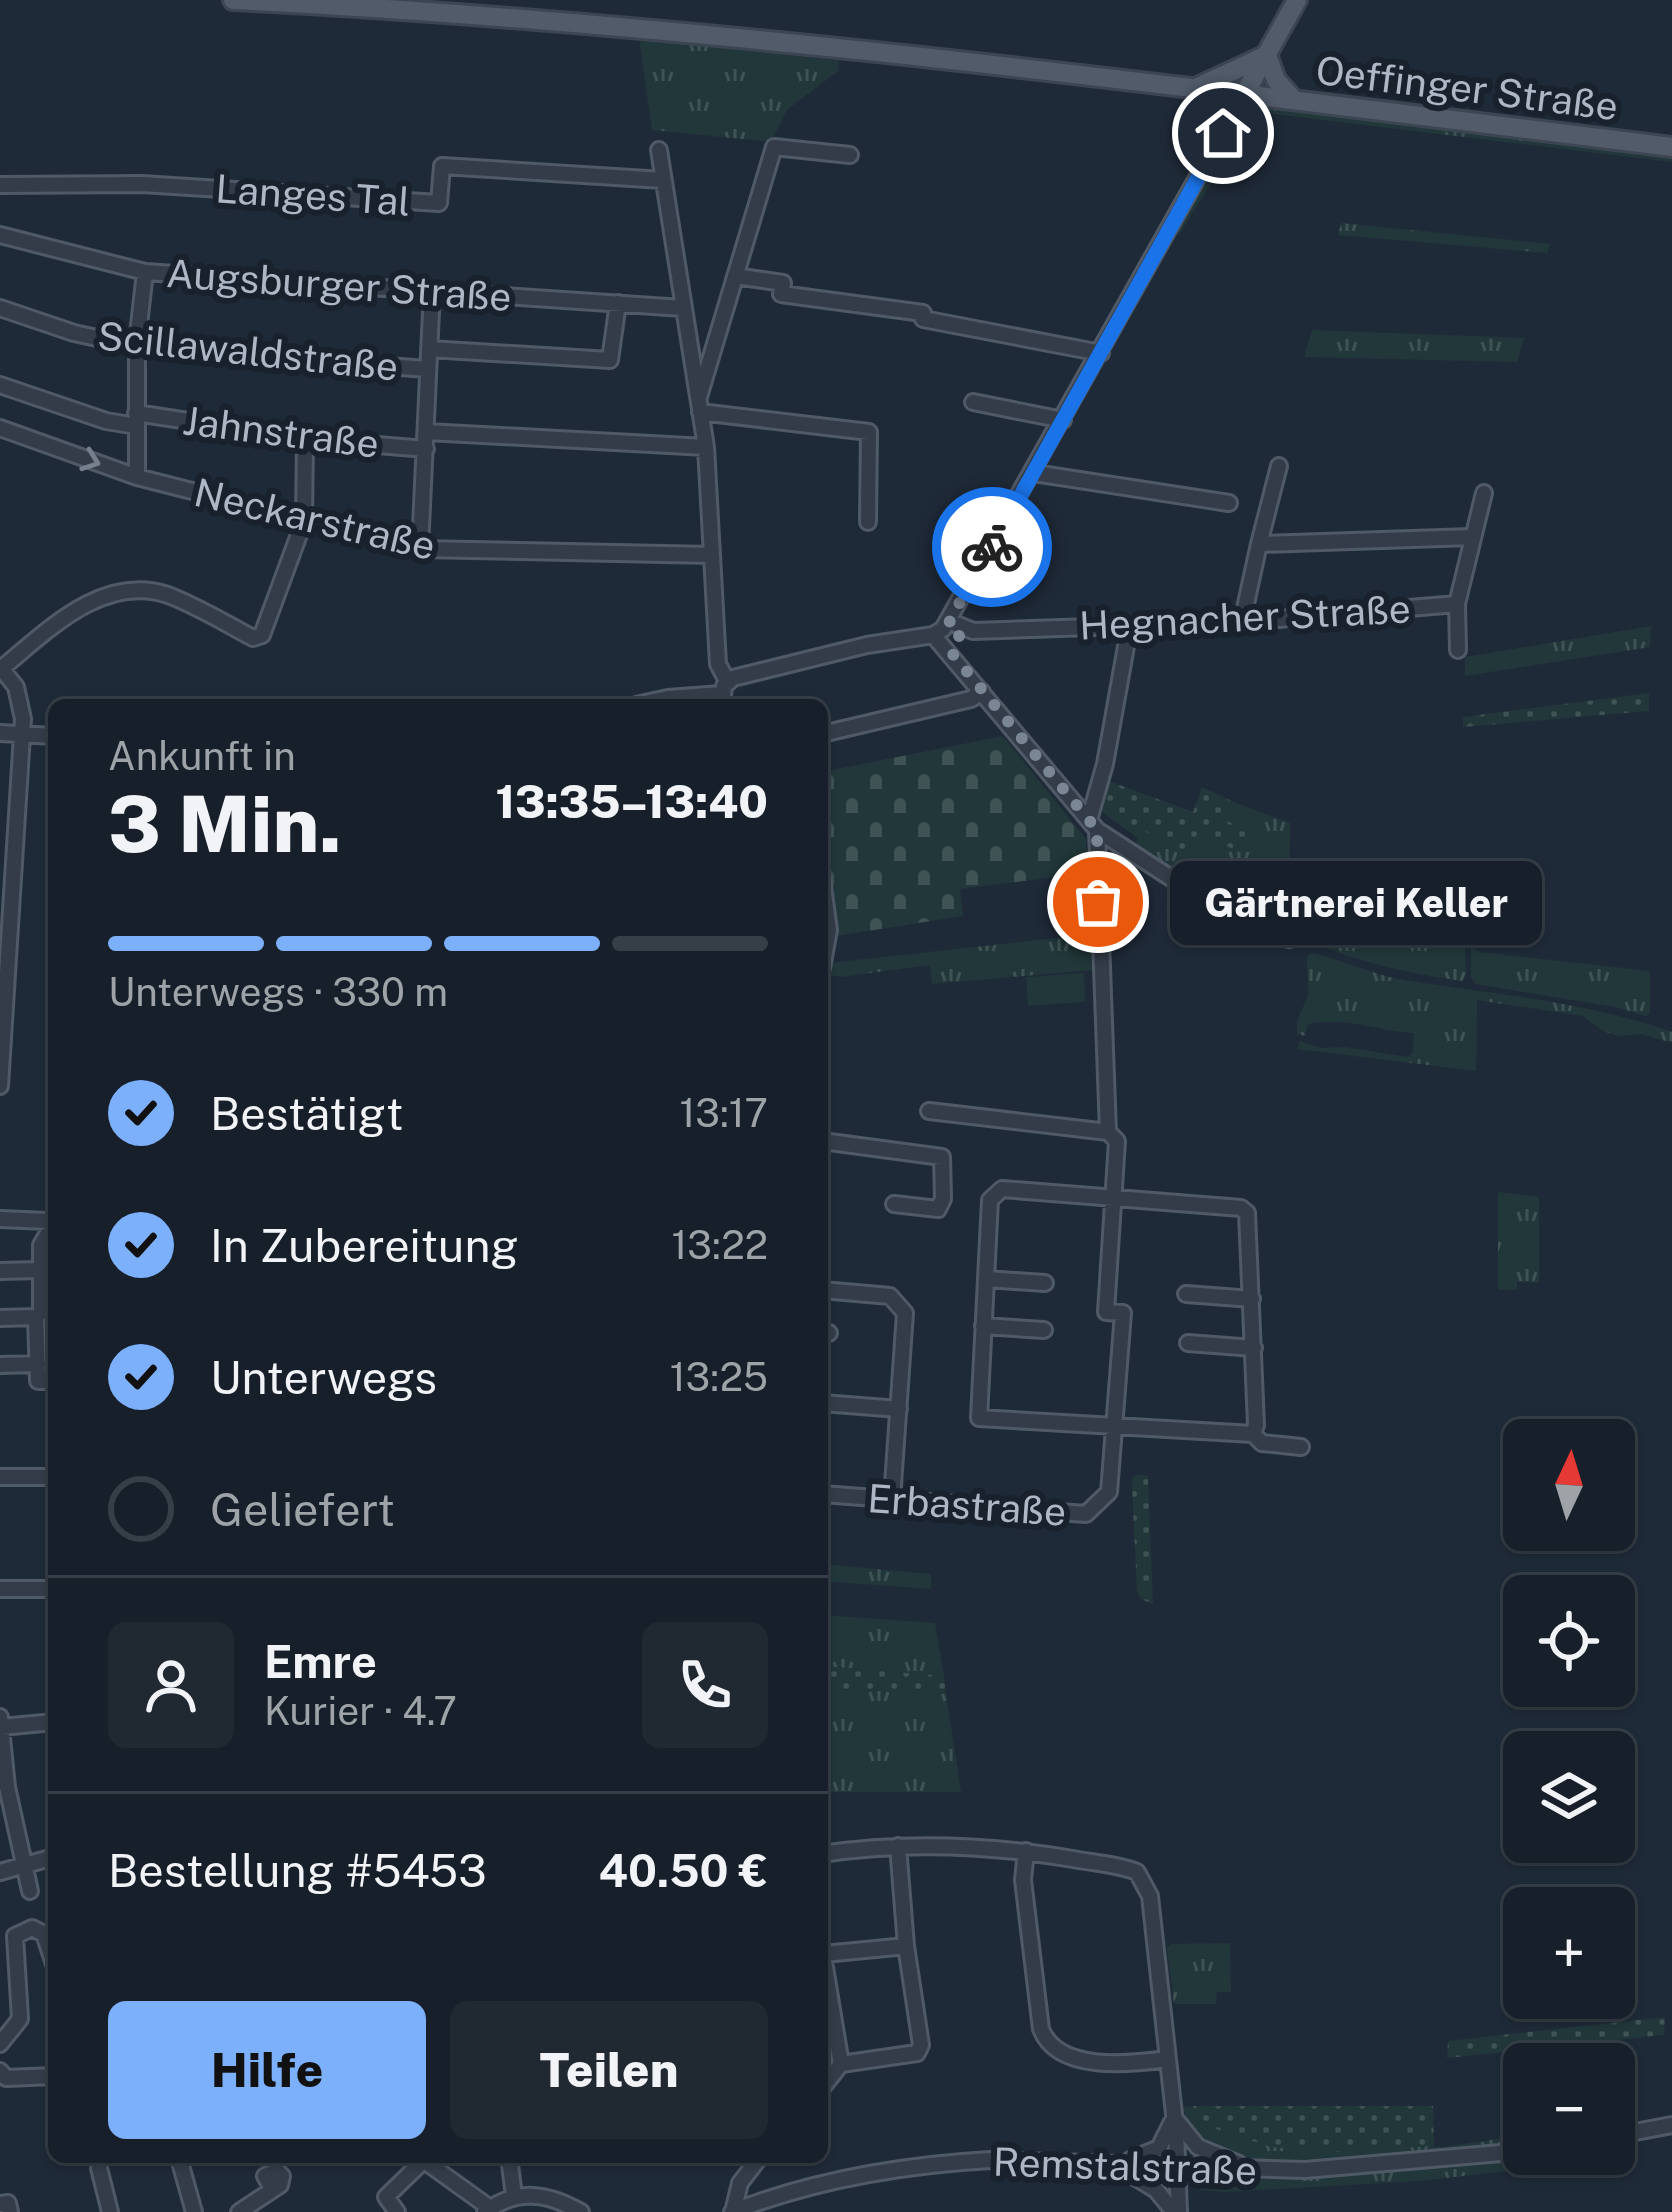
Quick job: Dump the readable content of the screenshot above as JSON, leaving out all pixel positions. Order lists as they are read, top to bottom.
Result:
{
  "streets": {
    "main road": ["Oeffinger Straße"],
    "street": [
      "Langes Tal",
      "Augsburger Straße",
      "Scillawaldstraße",
      "Jahnstraße",
      "Neckarstraße",
      "Hegnacher Straße",
      "Erbastraße",
      "Remstalstraße"
    ]
  },
  "crossings": [
    ["Hegnacher Straße", "Erbastraße"]
  ],
  "places": ["Gärtnerei Keller"],
  "north": "top",
  "page": {
    "heading": ["3 Min.", "Ankunft in", "13:35–13:40"],
    "panel": [
      "Emre",
      "Kurier · 4.7",
      "Bestellung #5453",
      "40.50 €"
    ],
    "bubble": "Gärtnerei Keller",
    "bar": "Unterwegs · 330 m",
    "list": [
      ["Bestätigt", "13:17"],
      ["In Zubereitung", "13:22"],
      ["Unterwegs", "13:25"],
      "Geliefert"
    ],
    "map_buttons": ["+", "−"],
    "buttons": ["Hilfe", "Teilen"]
  }
}
